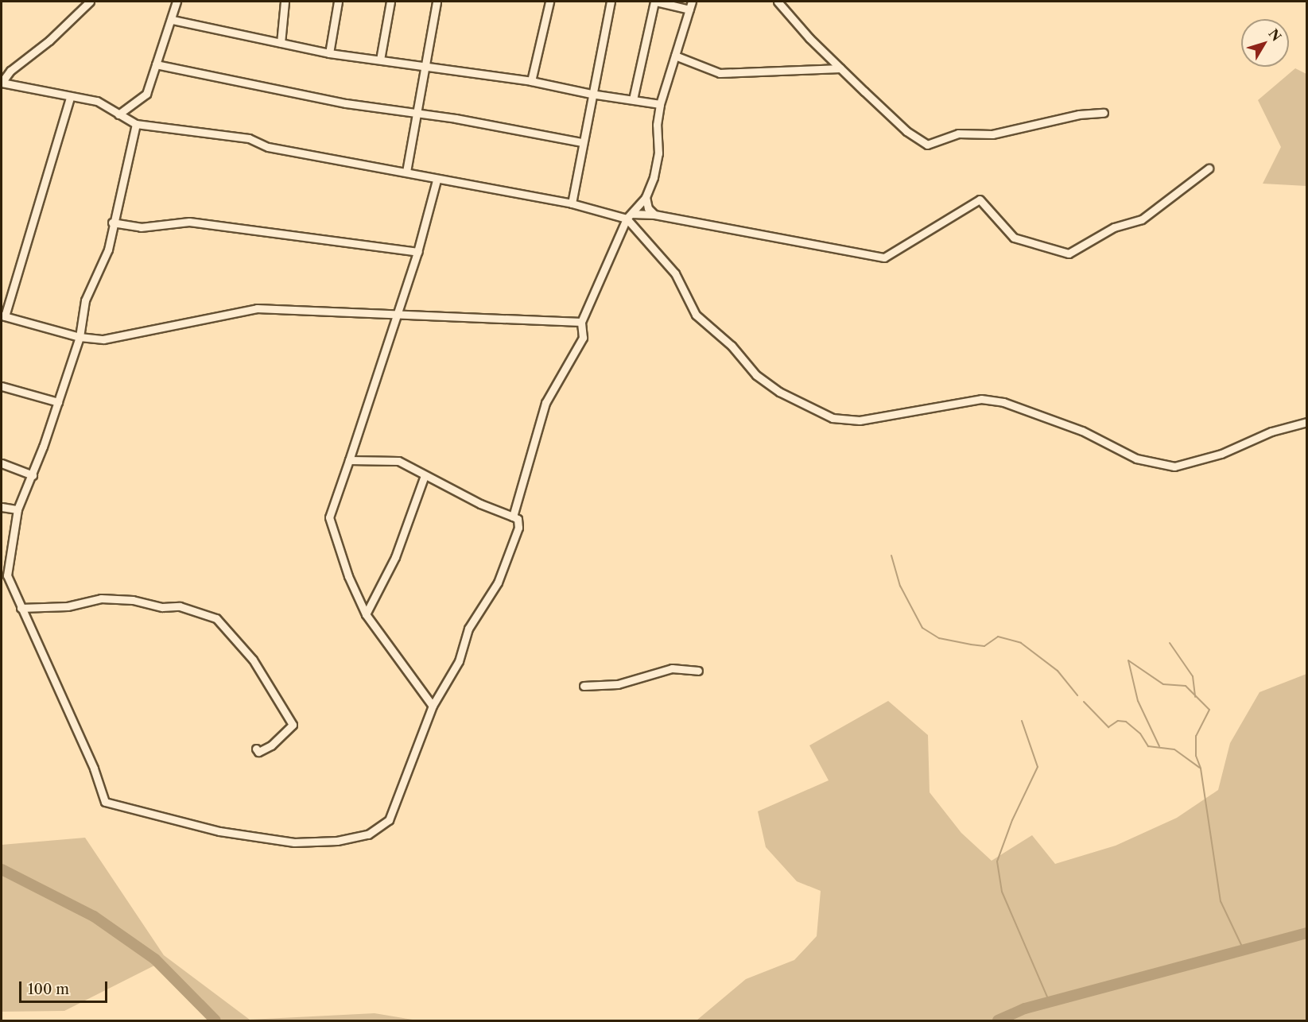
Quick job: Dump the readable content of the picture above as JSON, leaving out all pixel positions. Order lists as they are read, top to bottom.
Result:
{
  "scale_bar": "100 m",
  "north": "top right"
}
